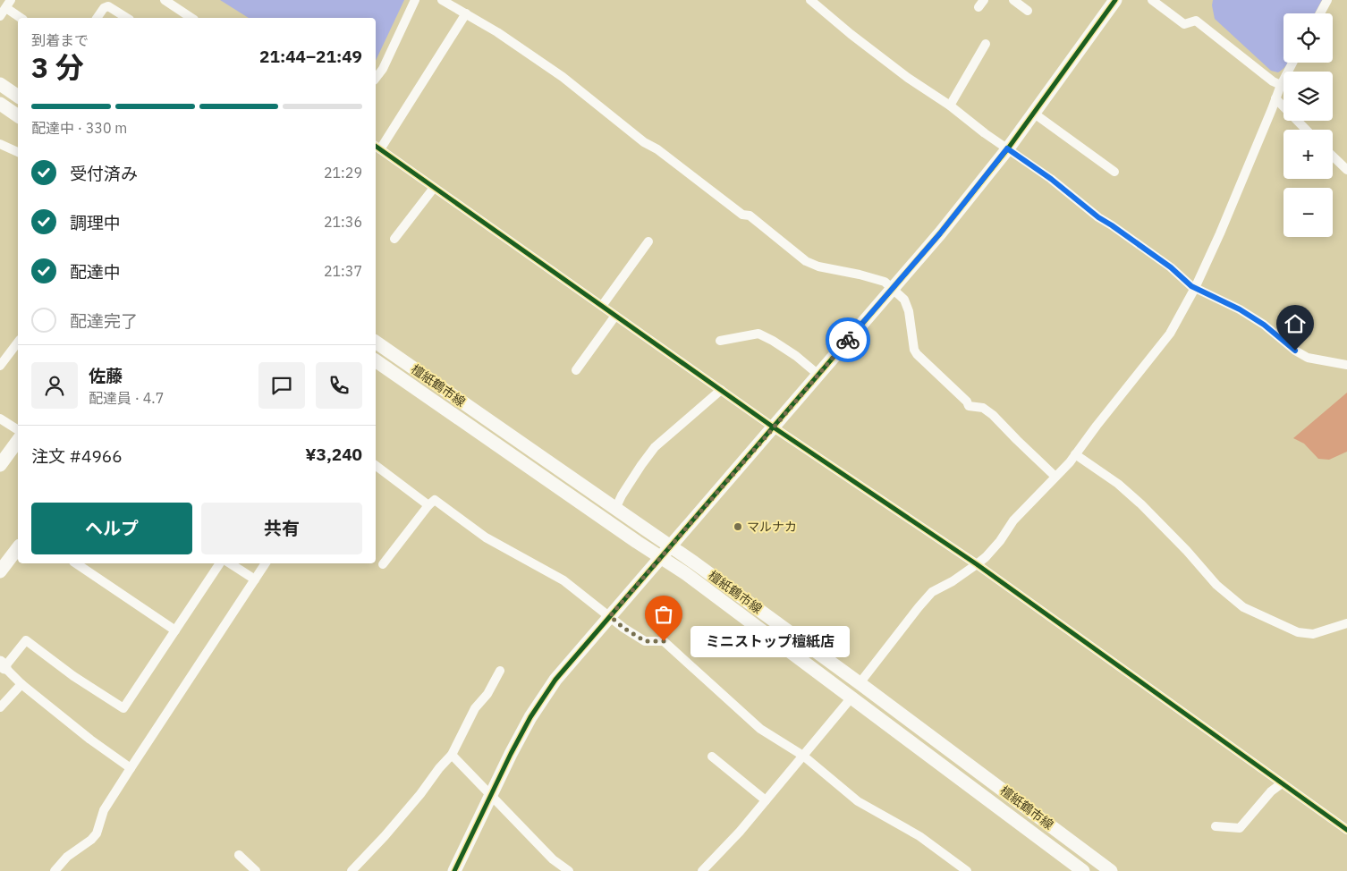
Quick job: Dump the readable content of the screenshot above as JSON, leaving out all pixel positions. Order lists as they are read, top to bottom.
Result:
{
  "streets": {
    "main road": ["檀紙鶴市線"]
  },
  "places": ["マルナカ", "ミニストップ檀紙店"],
  "page": {
    "map_buttons": ["+", "−"],
    "heading": ["3 分", "到着まで", "21:44–21:49"],
    "panel": [
      "佐藤",
      "配達員 · 4.7",
      "注文 #4966",
      "¥3,240"
    ],
    "bar": "配達中 · 330 m",
    "list": [
      ["受付済み", "21:29"],
      ["調理中", "21:36"],
      ["配達中", "21:37"],
      "配達完了"
    ],
    "buttons": ["ヘルプ", "共有"],
    "bubble": "ミニストップ檀紙店"
  }
}
